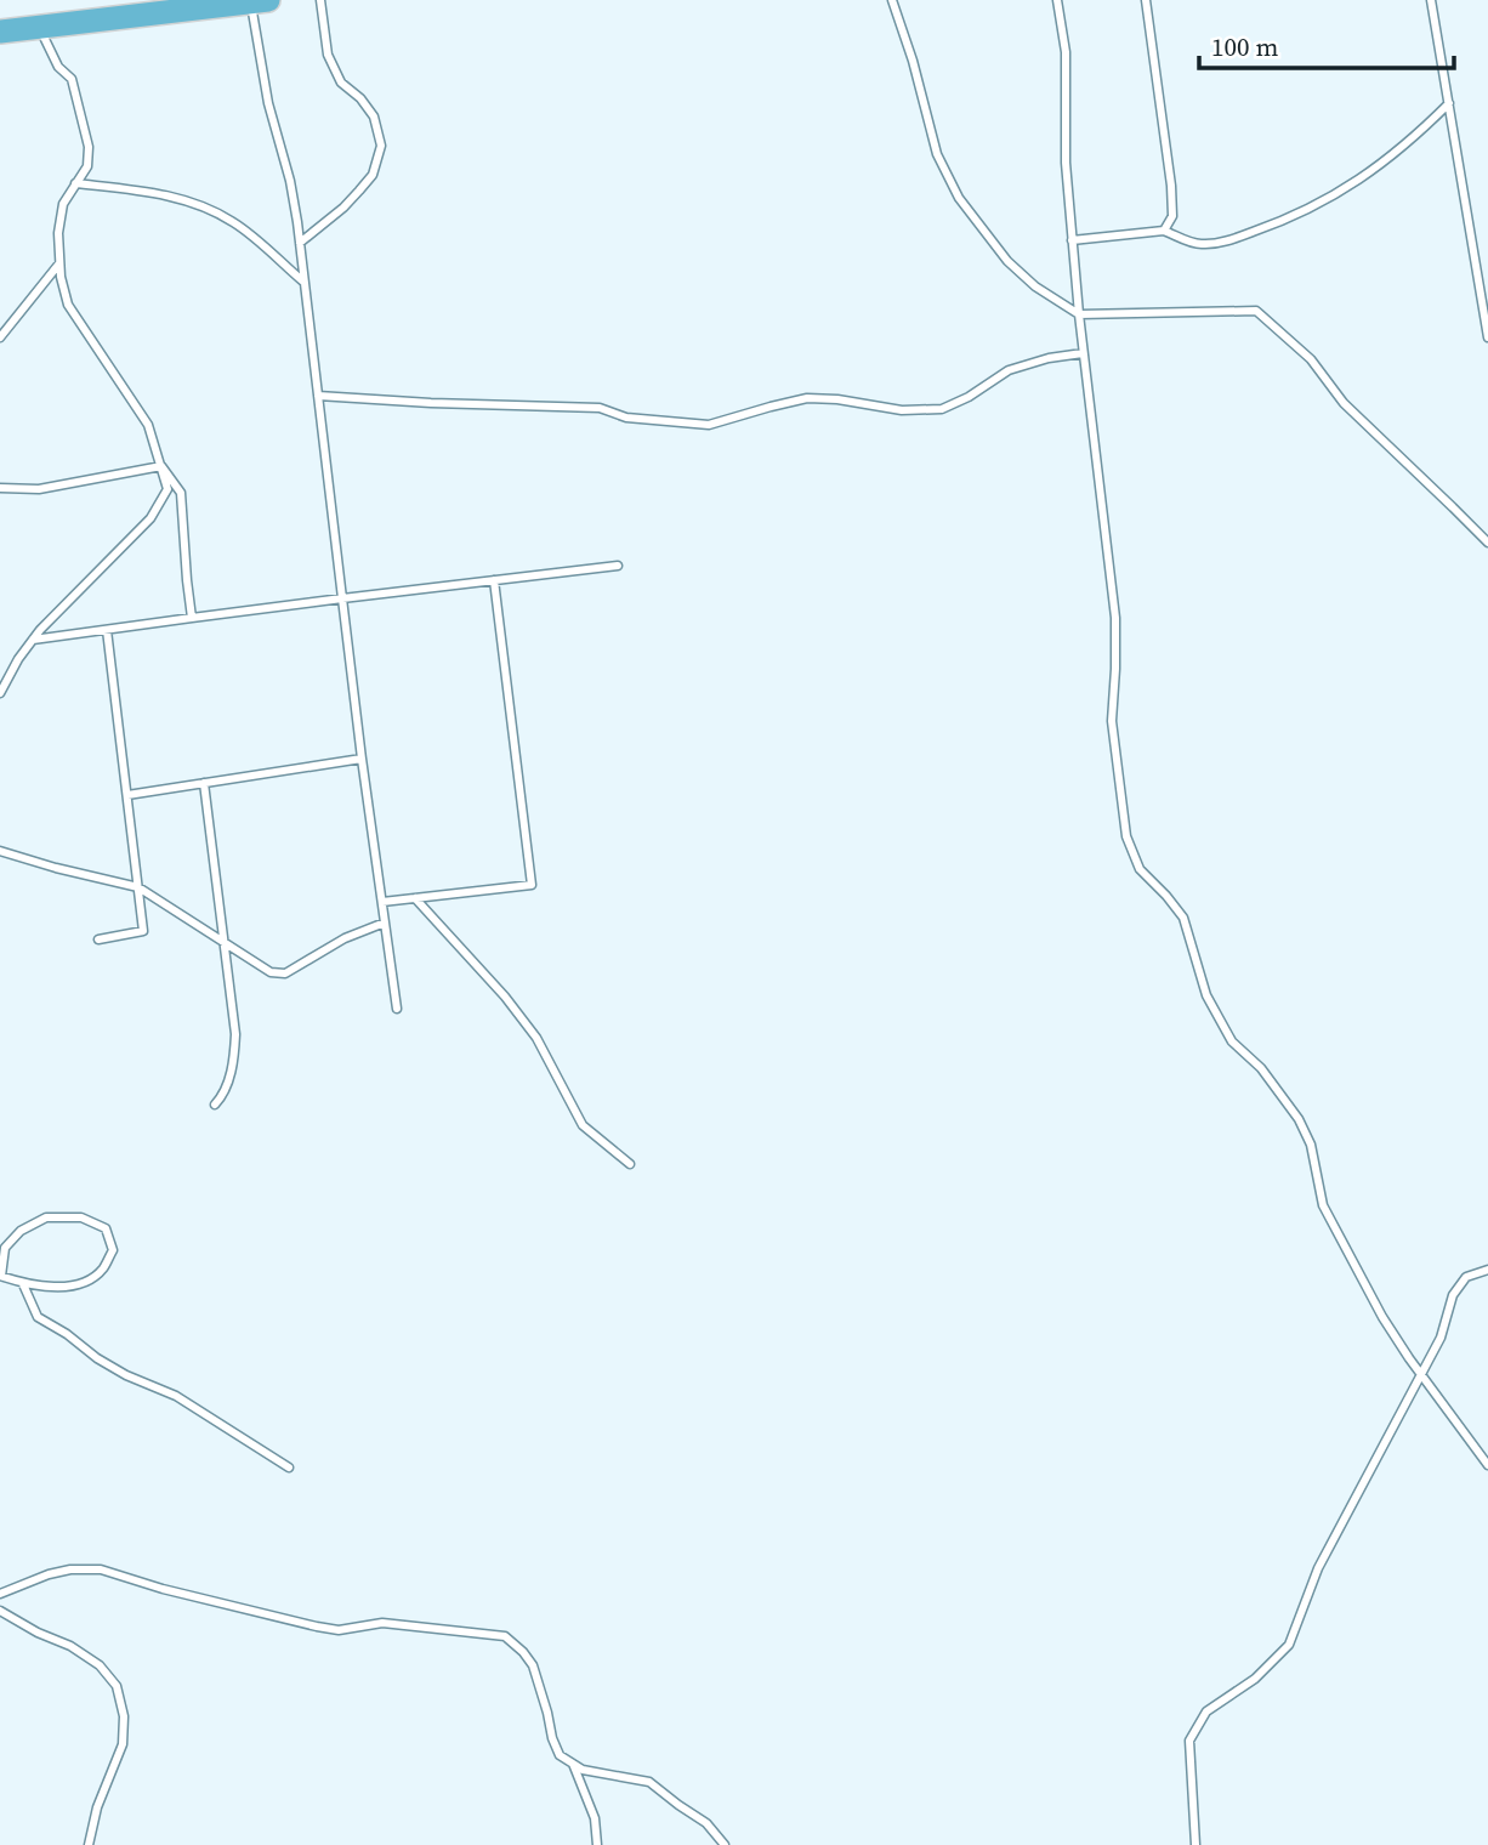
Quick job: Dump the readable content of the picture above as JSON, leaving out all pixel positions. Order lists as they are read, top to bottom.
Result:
{
  "scale_bar": "100 m"
}
